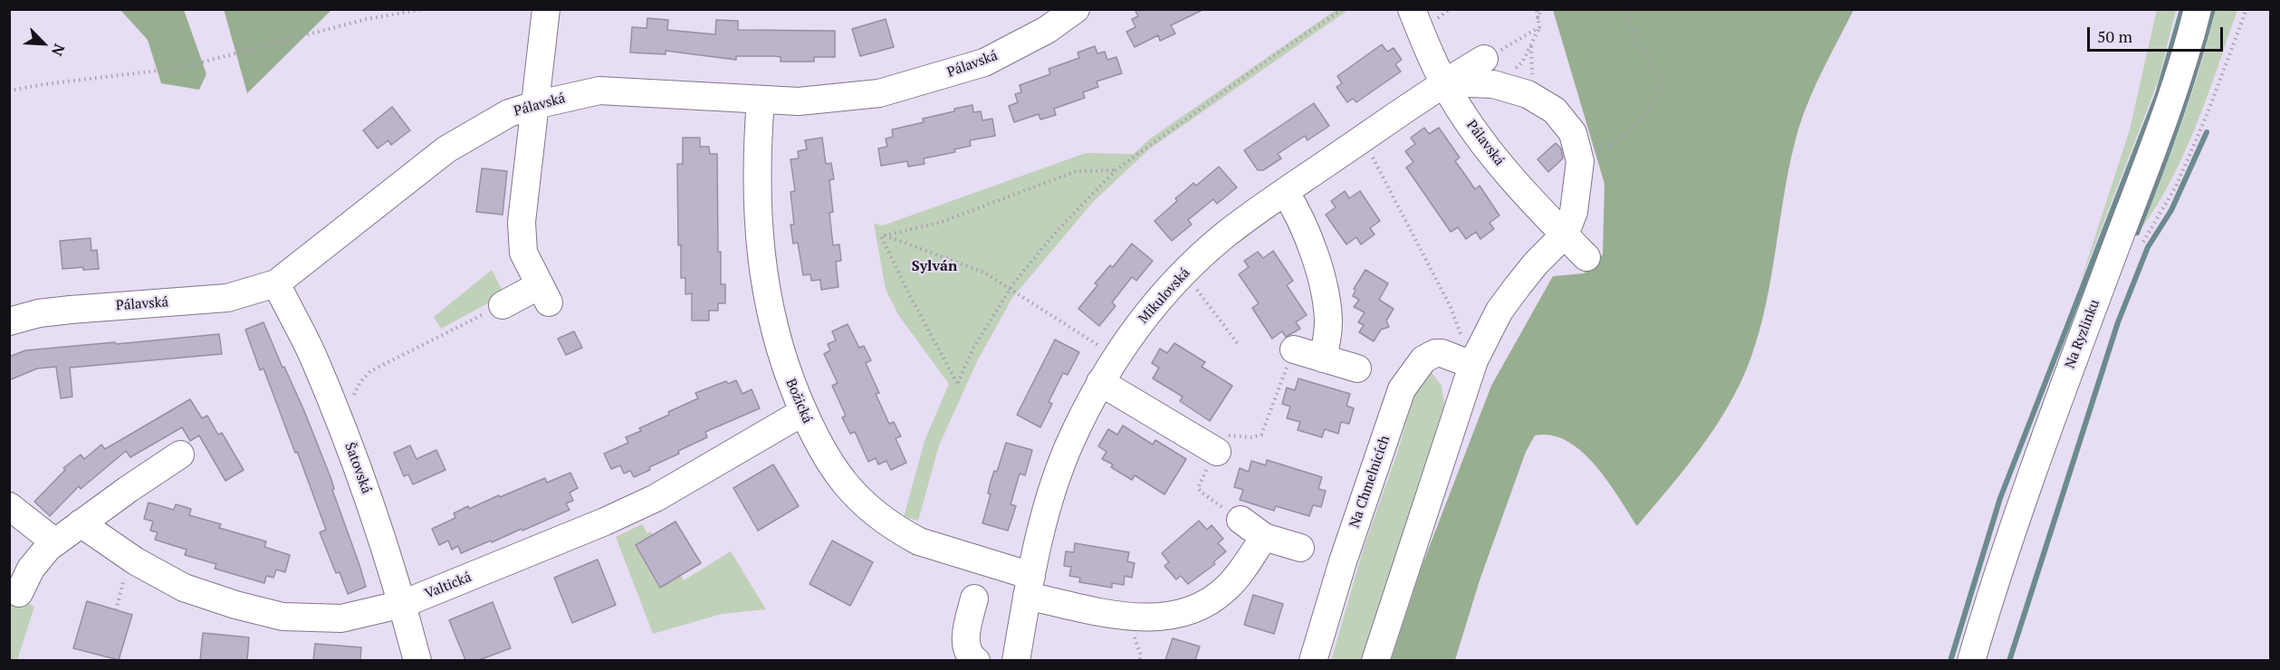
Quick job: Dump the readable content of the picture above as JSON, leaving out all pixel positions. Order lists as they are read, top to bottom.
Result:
{
  "streets": {
    "street": [
      "Pálavská",
      "Mikulovská",
      "Na Ryzlinku",
      "Božická",
      "Šatovská",
      "Na Chmelnicích",
      "Valtická"
    ]
  },
  "crossings": [
    ["Pálavská", "Mikulovská"],
    ["Pálavská", "Božická"],
    ["Pálavská", "Šatovská"],
    ["Mikulovská", "Božická"],
    ["Božická", "Valtická"],
    ["Šatovská", "Valtická"]
  ],
  "districts": ["Sylván"],
  "scale_bar": "50 m",
  "north": "bottom right"
}
